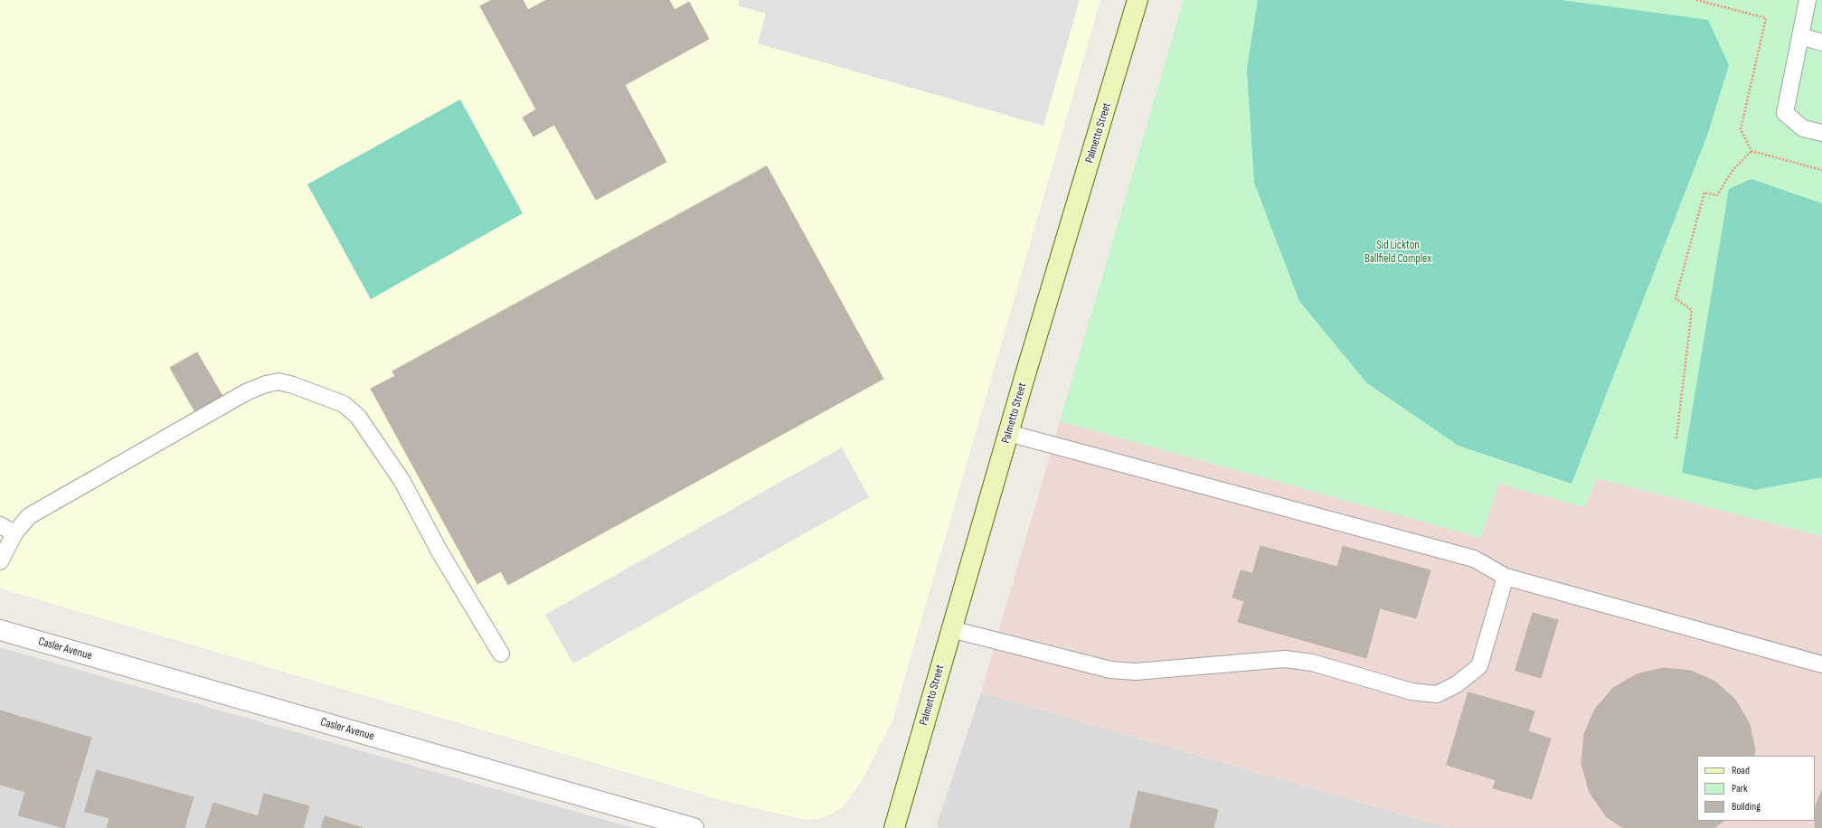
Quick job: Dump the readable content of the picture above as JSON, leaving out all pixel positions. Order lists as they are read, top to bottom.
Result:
{
  "streets": {
    "street": ["Palmetto Street", "Casler Avenue"]
  },
  "parks": ["Sid Lickton Ballfield Complex"],
  "legend": ["Road", "Park", "Building"]
}
